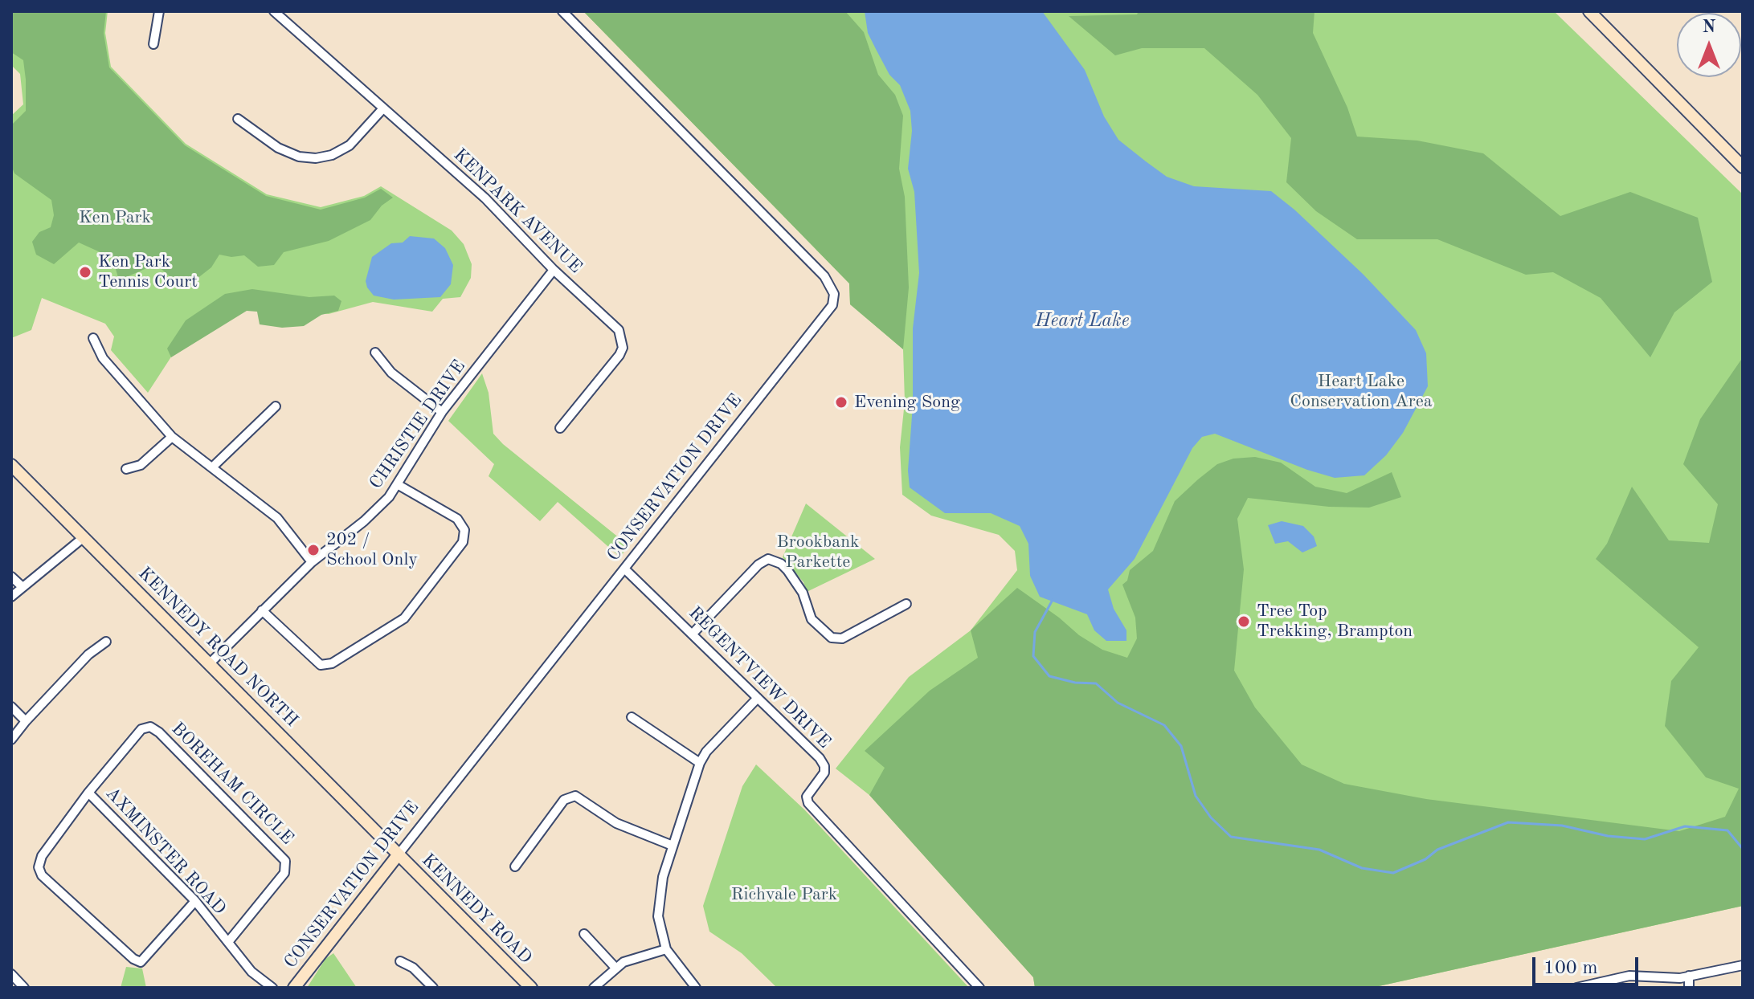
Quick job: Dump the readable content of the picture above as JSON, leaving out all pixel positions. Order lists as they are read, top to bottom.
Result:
{
  "streets": {
    "main road": ["CONSERVATION DRIVE", "KENNEDY ROAD NORTH", "KENNEDY ROAD"],
    "street": [
      "KENPARK AVENUE",
      "CHRISTIE DRIVE",
      "REGENTVIEW DRIVE",
      "BOREHAM CIRCLE",
      "AXMINSTER ROAD"
    ]
  },
  "crossings": [
    ["KENPARK AVENUE", "CHRISTIE DRIVE"],
    ["CHRISTIE DRIVE", "KENNEDY ROAD NORTH"],
    ["CONSERVATION DRIVE", "KENNEDY ROAD NORTH"],
    ["CONSERVATION DRIVE", "REGENTVIEW DRIVE"],
    ["CONSERVATION DRIVE", "KENNEDY ROAD"],
    ["KENNEDY ROAD NORTH", "KENNEDY ROAD"],
    ["BOREHAM CIRCLE", "AXMINSTER ROAD"]
  ],
  "water": ["Heart Lake"],
  "parks": [
    "Ken Park",
    "Heart Lake Conservation Area",
    "Brookbank Parkette",
    "Richvale Park"
  ],
  "places": [
    "Ken Park Tennis Court",
    "Evening Song",
    "202 / School Only",
    "Tree Top Trekking, Brampton"
  ],
  "scale_bar": "100 m",
  "north": "top"
}
